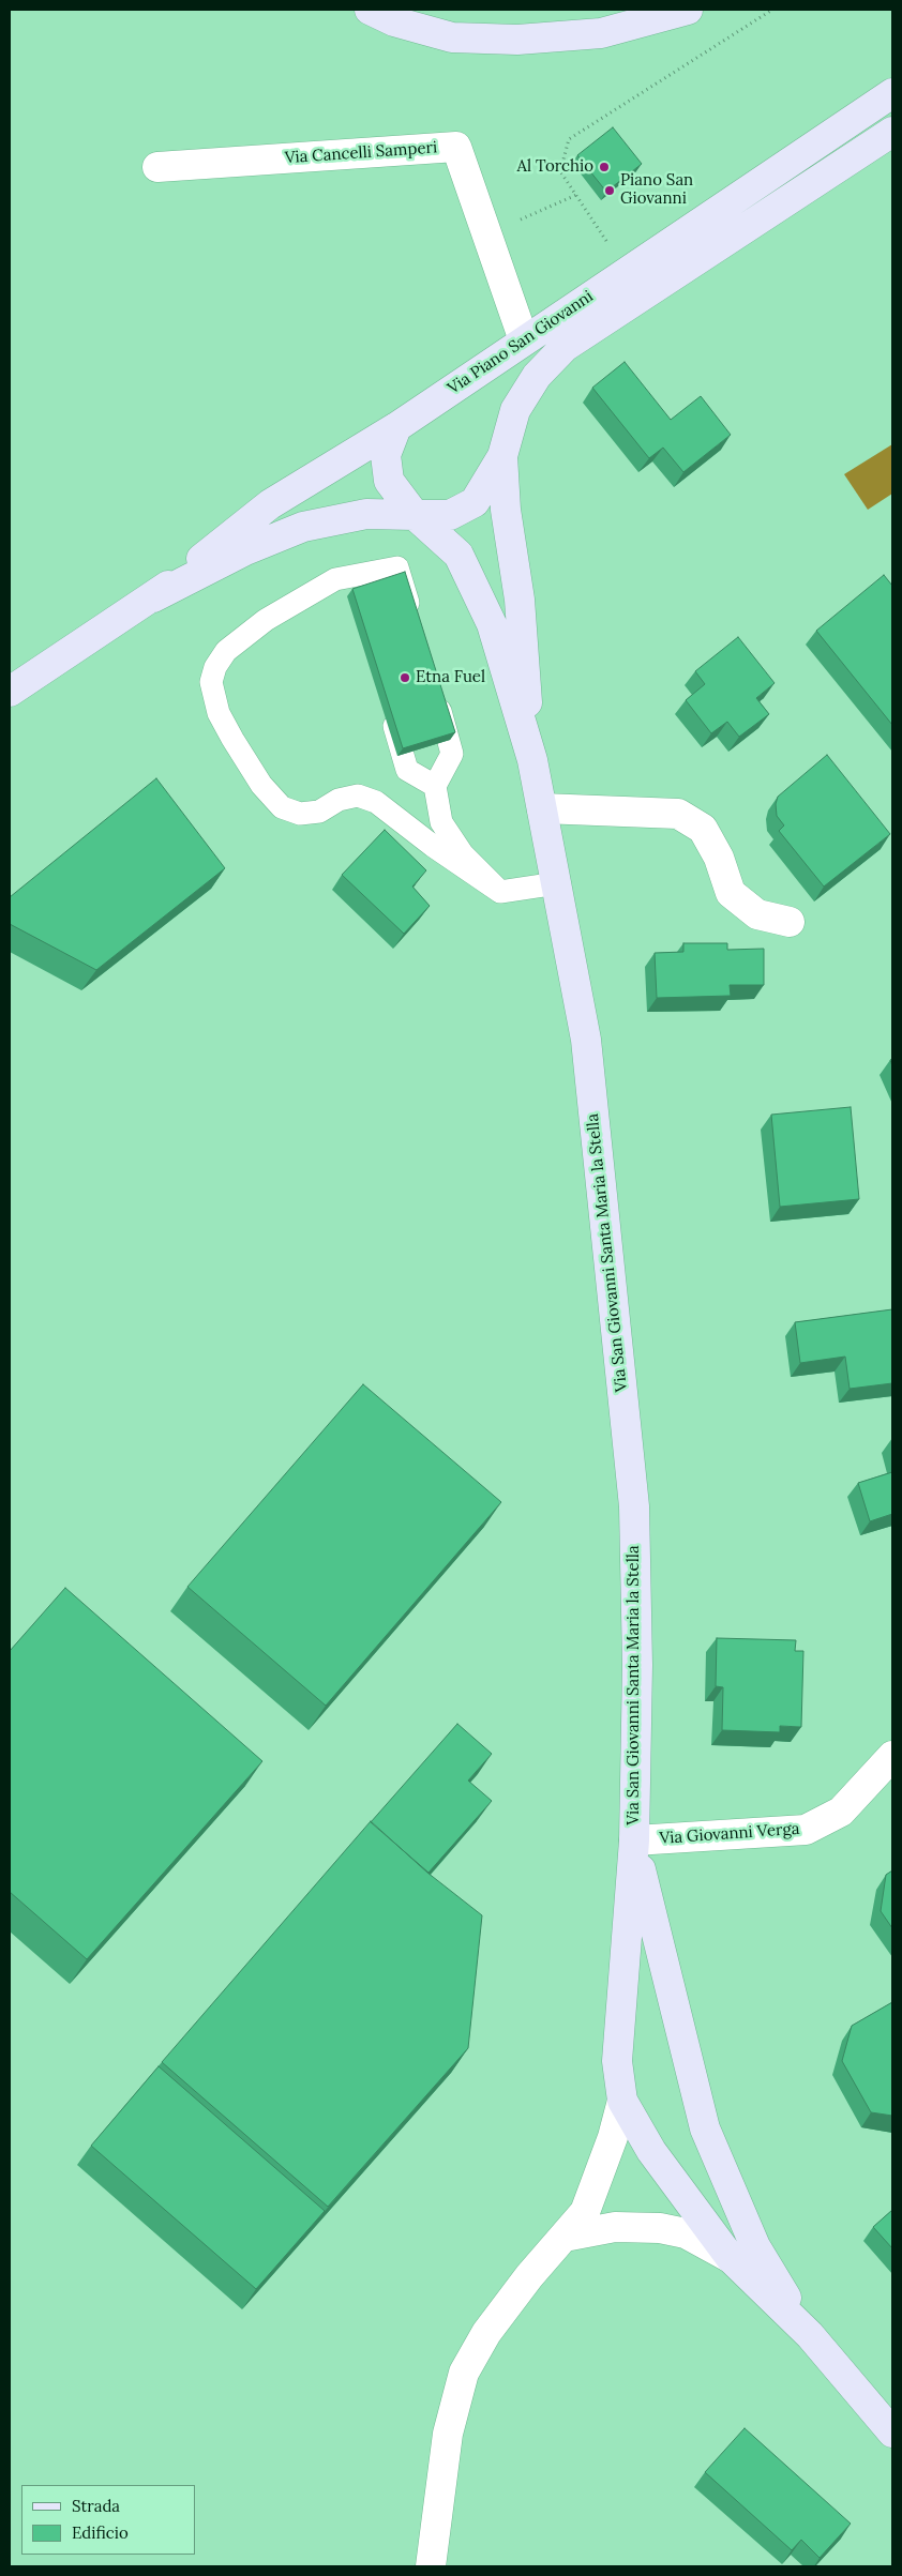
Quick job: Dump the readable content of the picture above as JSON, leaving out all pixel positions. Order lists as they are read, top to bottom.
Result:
{
  "streets": {
    "street": [
      "Via Cancelli Samperi",
      "Via Piano San Giovanni",
      "Via San Giovanni Santa Maria la Stella",
      "Via Giovanni Verga"
    ]
  },
  "crossings": [
    ["Via Cancelli Samperi", "Via Piano San Giovanni"],
    ["Via San Giovanni Santa Maria la Stella", "Via Giovanni Verga"]
  ],
  "places": ["Al Torchio", "Piano San Giovanni", "Etna Fuel"],
  "legend": ["Strada", "Edificio"]
}
